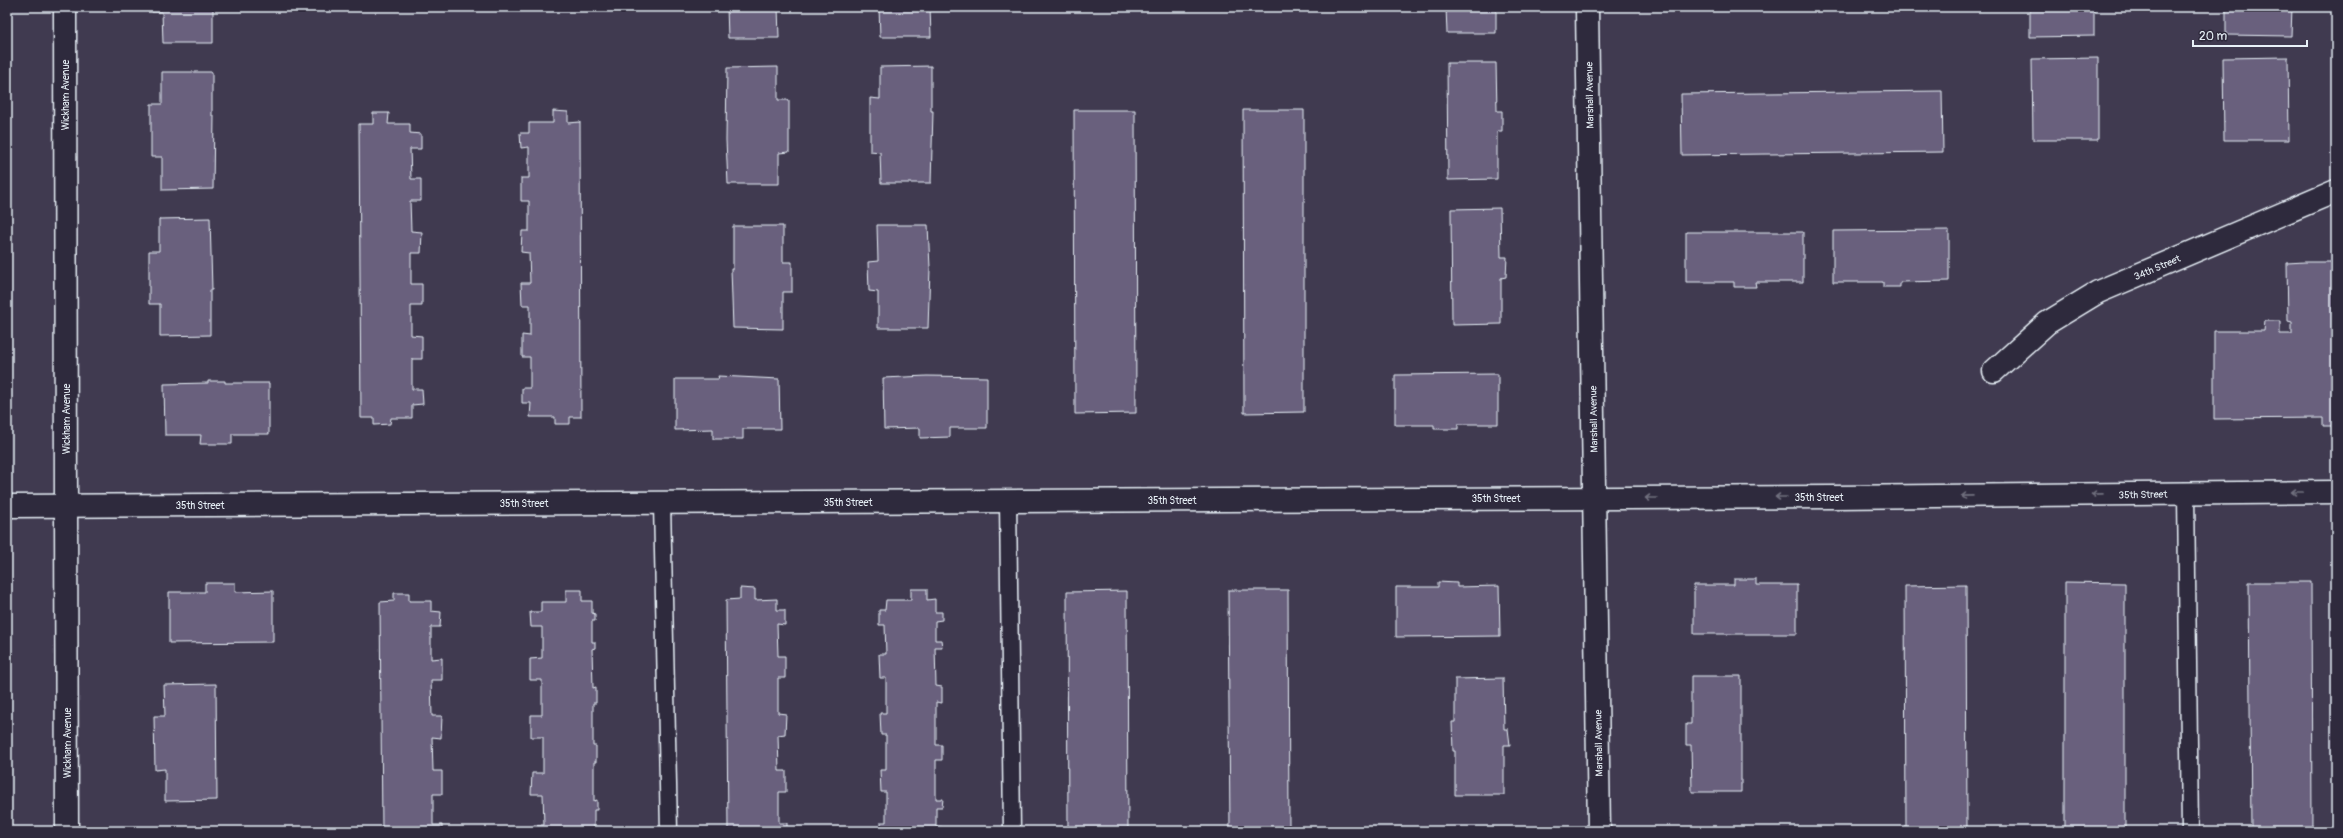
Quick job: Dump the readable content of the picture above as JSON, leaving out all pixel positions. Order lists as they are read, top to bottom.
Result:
{
  "streets": {
    "street": [
      "Wickham Avenue",
      "Marshall Avenue",
      "34th Street",
      "35th Street"
    ]
  },
  "crossings": [
    ["Wickham Avenue", "35th Street"],
    ["Marshall Avenue", "35th Street"]
  ],
  "scale_bar": "20 m"
}
